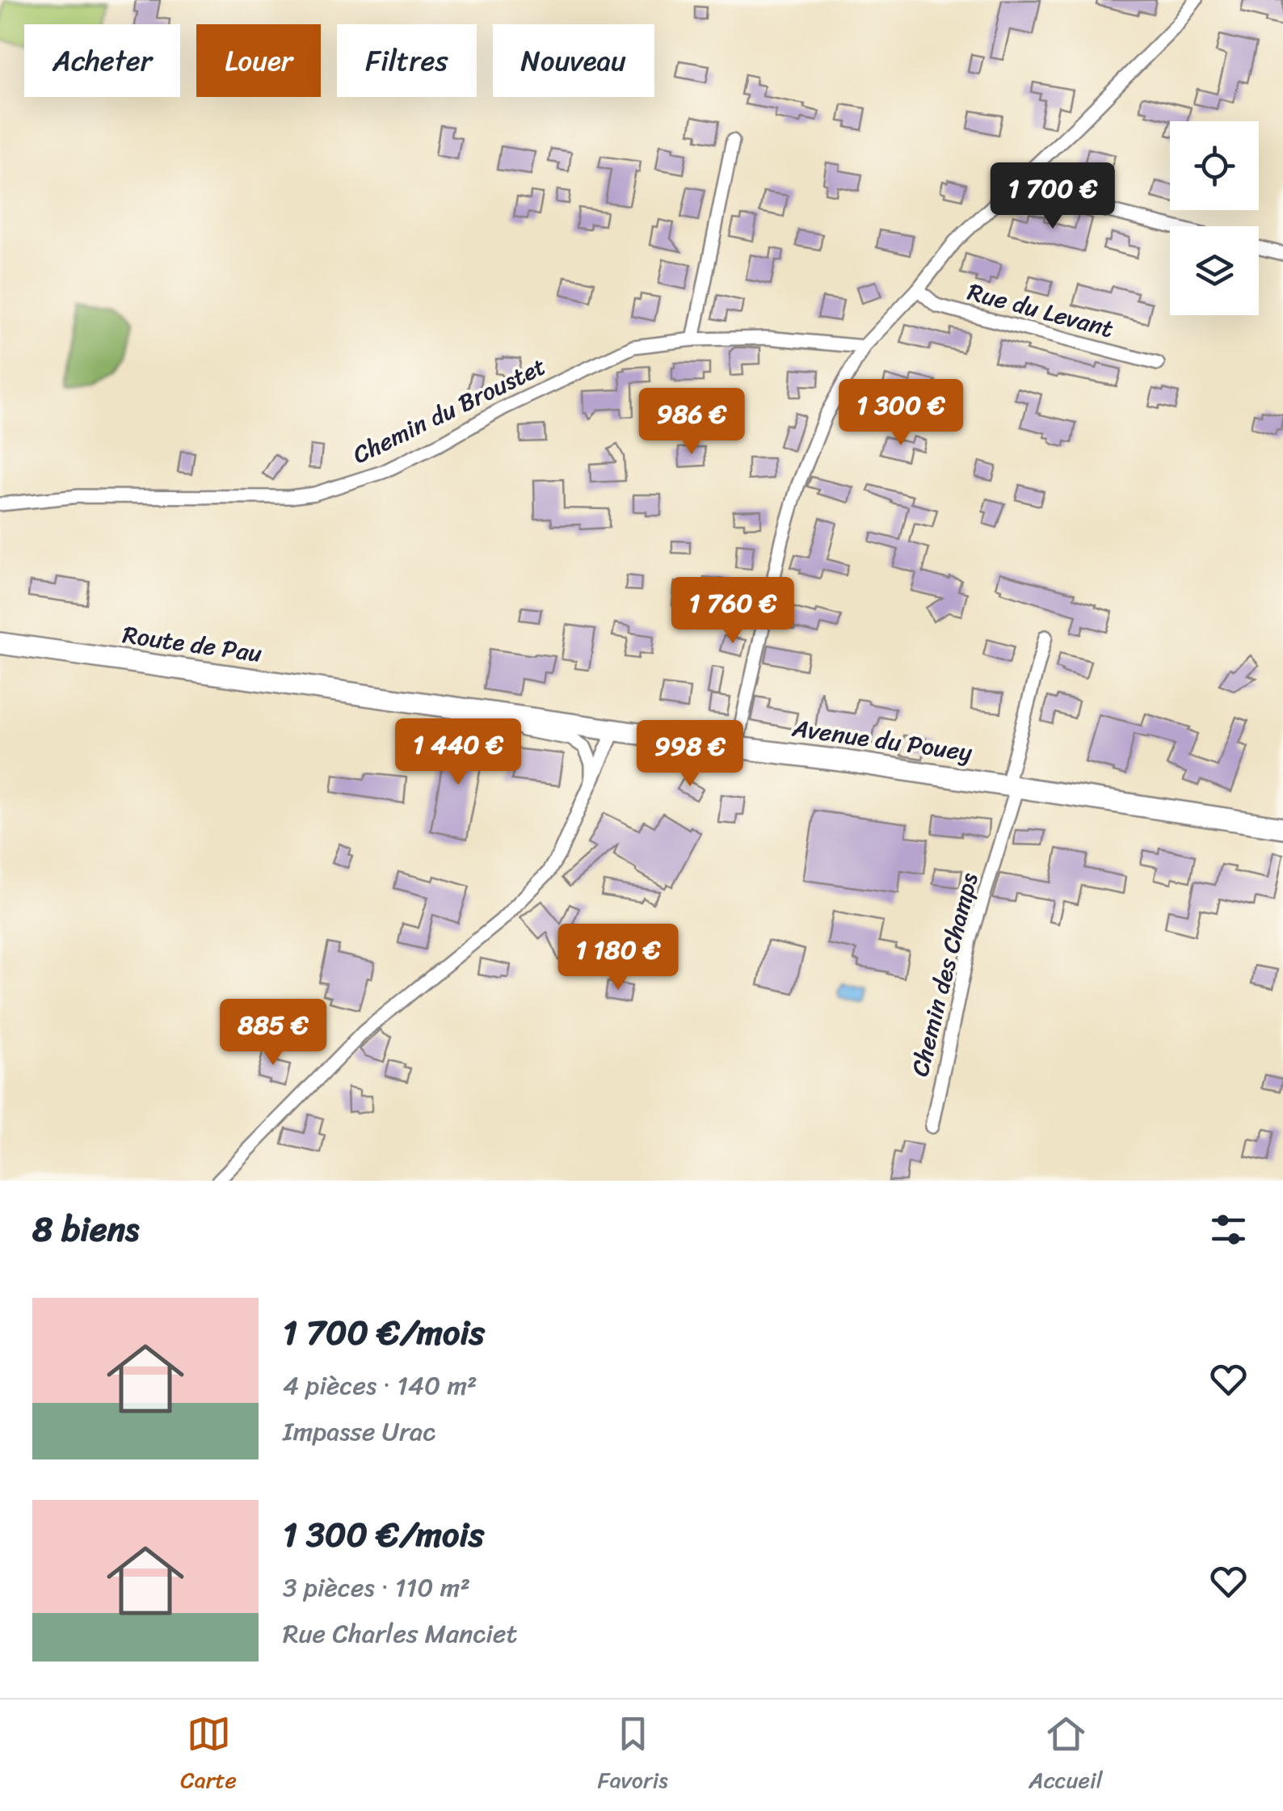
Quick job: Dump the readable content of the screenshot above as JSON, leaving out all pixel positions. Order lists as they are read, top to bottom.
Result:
{
  "streets": {
    "main road": ["Route de Pau", "Avenue du Pouey"],
    "street": ["Rue du Levant", "Chemin du Broustet", "Chemin des Champs"]
  },
  "crossings": [
    ["Route de Pau", "Avenue du Pouey"],
    ["Avenue du Pouey", "Chemin des Champs"]
  ],
  "page": {
    "chip": [
      "Acheter",
      "Louer",
      "Filtres",
      "Nouveau"
    ],
    "price": [
      "1 700 €",
      "1 300 €",
      "986 €",
      "1 760 €",
      "1 440 €",
      "998 €",
      "1 180 €",
      "885 €"
    ],
    "heading": "8 biens",
    "list": [
      {
        "name": "1 700 €/mois",
        "note": "4 pièces · 140 m² · Impasse Urac"
      },
      {
        "name": "1 300 €/mois",
        "note": "3 pièces · 110 m² · Rue Charles Manciet"
      }
    ],
    "tabs": ["Carte", "Favoris", "Accueil"]
  }
}
